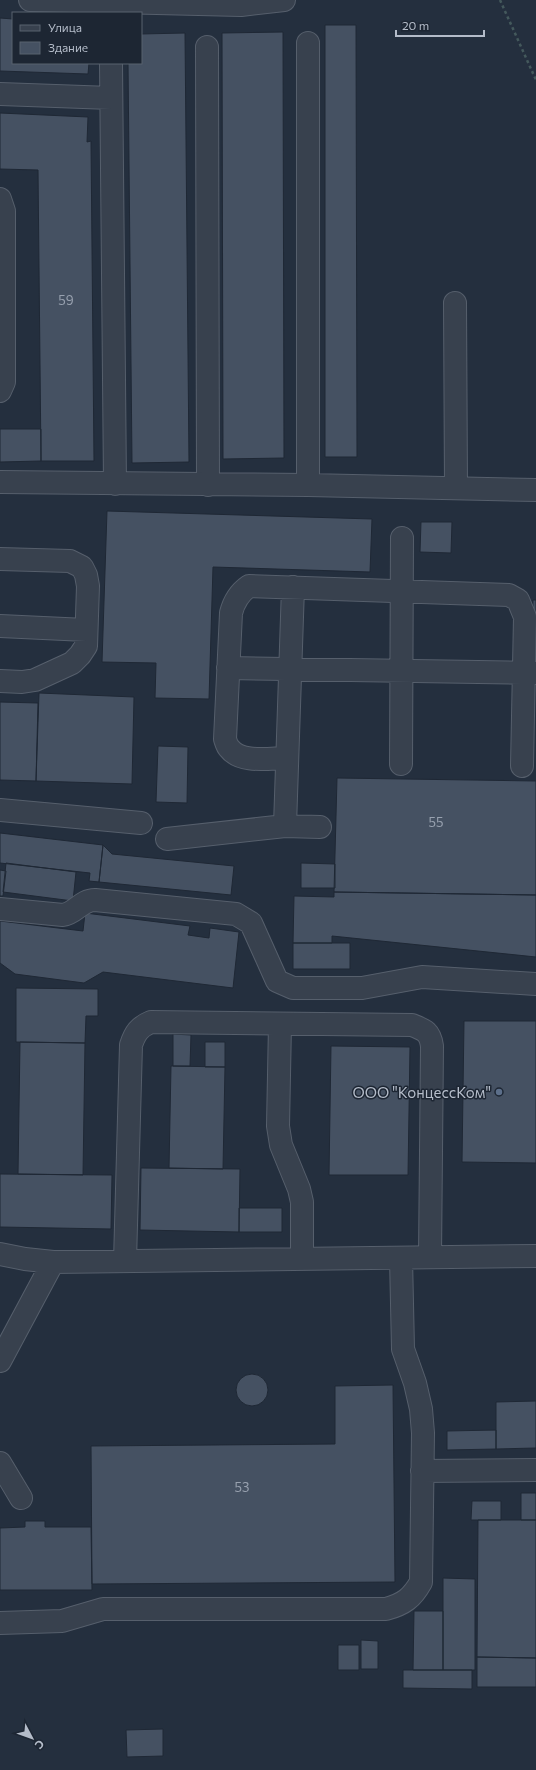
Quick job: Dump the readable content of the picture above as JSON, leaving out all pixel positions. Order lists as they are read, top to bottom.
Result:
{
  "places": ["ООО \"КонцессКом\""],
  "house_numbers": ["59", "55", "53"],
  "legend": ["Улица", "Здание"],
  "scale_bar": "20 m",
  "north": "bottom right"
}
